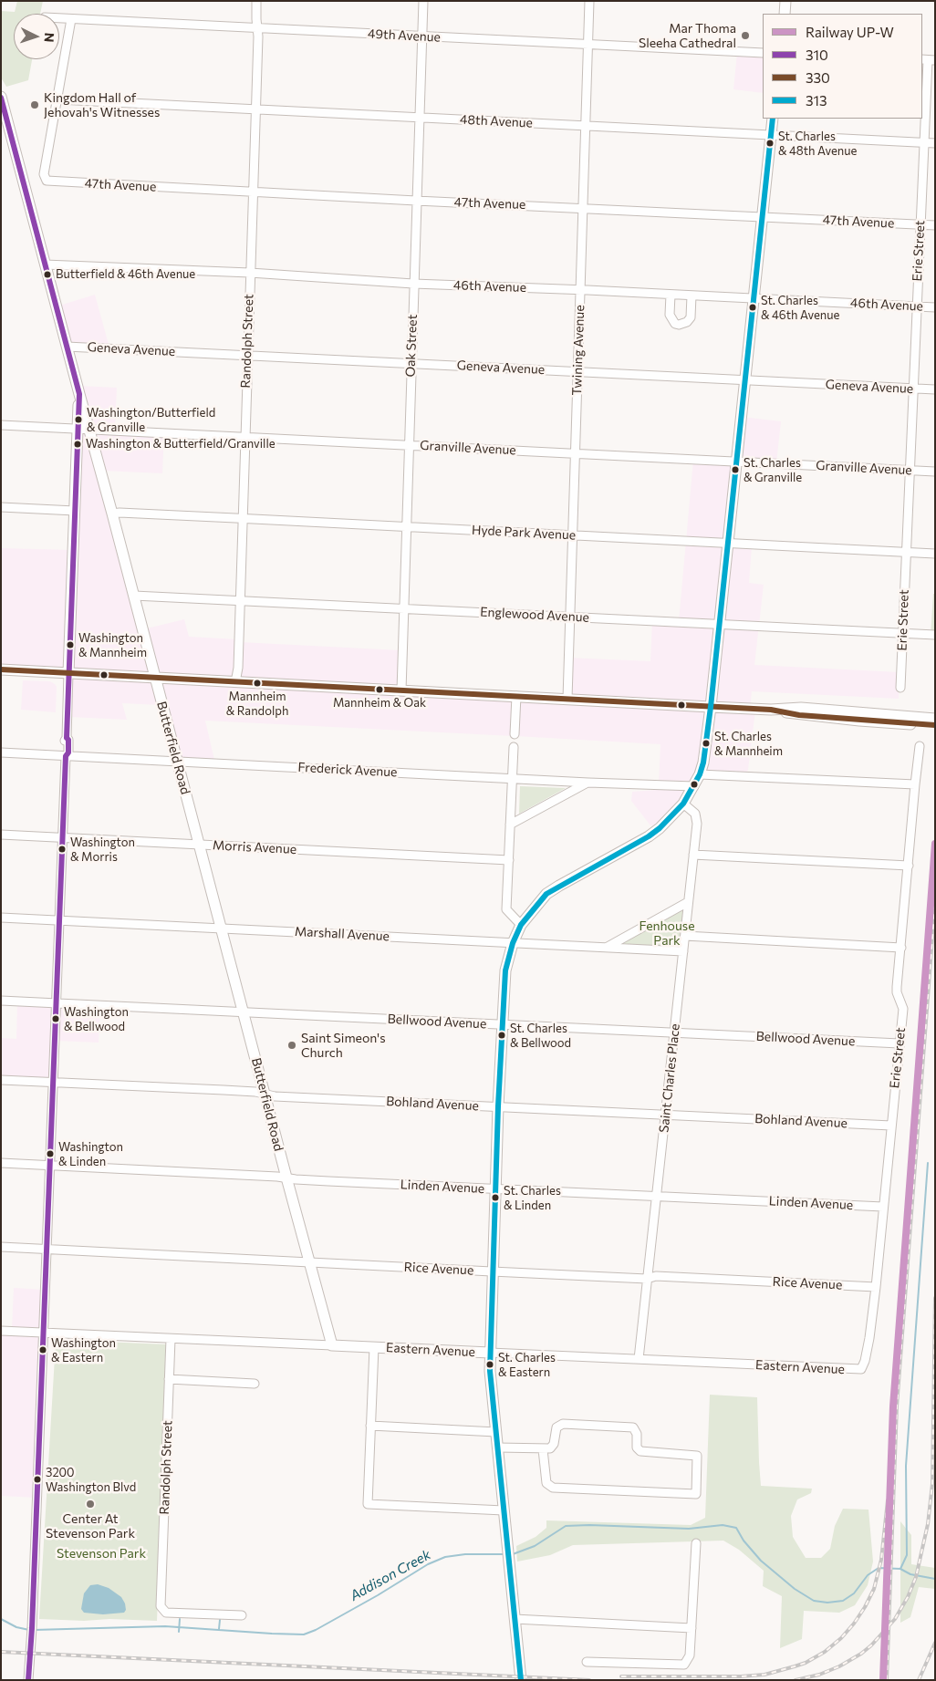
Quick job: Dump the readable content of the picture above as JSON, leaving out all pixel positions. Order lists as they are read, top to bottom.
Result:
{
  "streets": {
    "main road": ["Butterfield Road", "Eastern Avenue"],
    "street": [
      "49th Avenue",
      "48th Avenue",
      "47th Avenue",
      "Erie Street",
      "46th Avenue",
      "Randolph Street",
      "Oak Street",
      "Geneva Avenue",
      "Twining Avenue",
      "Granville Avenue",
      "Hyde Park Avenue",
      "Englewood Avenue",
      "Frederick Avenue",
      "Morris Avenue",
      "Marshall Avenue",
      "Bellwood Avenue",
      "Saint Charles Place",
      "Bohland Avenue",
      "Linden Avenue",
      "Rice Avenue"
    ]
  },
  "crossings": [
    ["49th Avenue", "Randolph Street"],
    ["49th Avenue", "Oak Street"],
    ["49th Avenue", "Twining Avenue"],
    ["48th Avenue", "47th Avenue"],
    ["48th Avenue", "Erie Street"],
    ["48th Avenue", "Randolph Street"],
    ["48th Avenue", "Oak Street"],
    ["48th Avenue", "Twining Avenue"],
    ["47th Avenue", "Erie Street"],
    ["47th Avenue", "Randolph Street"],
    ["47th Avenue", "Oak Street"],
    ["47th Avenue", "Twining Avenue"],
    ["Erie Street", "46th Avenue"],
    ["Erie Street", "Geneva Avenue"],
    ["Erie Street", "Granville Avenue"],
    ["Erie Street", "Hyde Park Avenue"],
    ["Erie Street", "Englewood Avenue"],
    ["Erie Street", "Bellwood Avenue"],
    ["Erie Street", "Bohland Avenue"],
    ["Erie Street", "Linden Avenue"],
    ["Erie Street", "Rice Avenue"],
    ["Erie Street", "Eastern Avenue"],
    ["46th Avenue", "Randolph Street"],
    ["46th Avenue", "Oak Street"],
    ["46th Avenue", "Twining Avenue"],
    ["46th Avenue", "Butterfield Road"],
    ["Randolph Street", "Geneva Avenue"],
    ["Randolph Street", "Granville Avenue"],
    ["Randolph Street", "Hyde Park Avenue"],
    ["Randolph Street", "Englewood Avenue"],
    ["Randolph Street", "Eastern Avenue"],
    ["Oak Street", "Geneva Avenue"],
    ["Oak Street", "Granville Avenue"],
    ["Oak Street", "Hyde Park Avenue"],
    ["Oak Street", "Englewood Avenue"],
    ["Geneva Avenue", "Twining Avenue"],
    ["Geneva Avenue", "Butterfield Road"],
    ["Twining Avenue", "Granville Avenue"],
    ["Twining Avenue", "Hyde Park Avenue"],
    ["Twining Avenue", "Englewood Avenue"],
    ["Granville Avenue", "Butterfield Road"],
    ["Hyde Park Avenue", "Butterfield Road"],
    ["Englewood Avenue", "Butterfield Road"],
    ["Butterfield Road", "Frederick Avenue"],
    ["Butterfield Road", "Morris Avenue"],
    ["Butterfield Road", "Marshall Avenue"],
    ["Butterfield Road", "Bellwood Avenue"],
    ["Butterfield Road", "Bohland Avenue"],
    ["Butterfield Road", "Linden Avenue"],
    ["Butterfield Road", "Rice Avenue"],
    ["Butterfield Road", "Eastern Avenue"],
    ["Marshall Avenue", "Saint Charles Place"],
    ["Bellwood Avenue", "Saint Charles Place"],
    ["Saint Charles Place", "Bohland Avenue"],
    ["Saint Charles Place", "Linden Avenue"],
    ["Saint Charles Place", "Rice Avenue"],
    ["Saint Charles Place", "Eastern Avenue"]
  ],
  "water": ["Addison Creek"],
  "parks": ["Fenhouse Park", "Stevenson Park"],
  "places": [
    "Mar Thoma Sleeha Cathedral",
    "Kingdom Hall of Jehovah's Witnesses",
    "St. Charles & 48th Avenue",
    "Butterfield & 46th Avenue",
    "St. Charles & 46th Avenue",
    "Washington/Butterfield & Granville",
    "Washington & Butterfield/Granville",
    "St. Charles & Granville",
    "Washington & Mannheim",
    "Mannheim & Randolph",
    "Mannheim & Oak",
    "St. Charles & Mannheim",
    "Washington & Morris",
    "Washington & Bellwood",
    "St. Charles & Bellwood",
    "Saint Simeon's Church",
    "Washington & Linden",
    "St. Charles & Linden",
    "Washington & Eastern",
    "St. Charles & Eastern",
    "3200 Washington Blvd",
    "Center At Stevenson Park"
  ],
  "lines": [
    "transit line 310",
    "transit line 313",
    "transit line 330",
    "rail line UP-W"
  ],
  "legend": [
    "Railway UP-W",
    "310",
    "330",
    "313"
  ],
  "north": "right"
}
